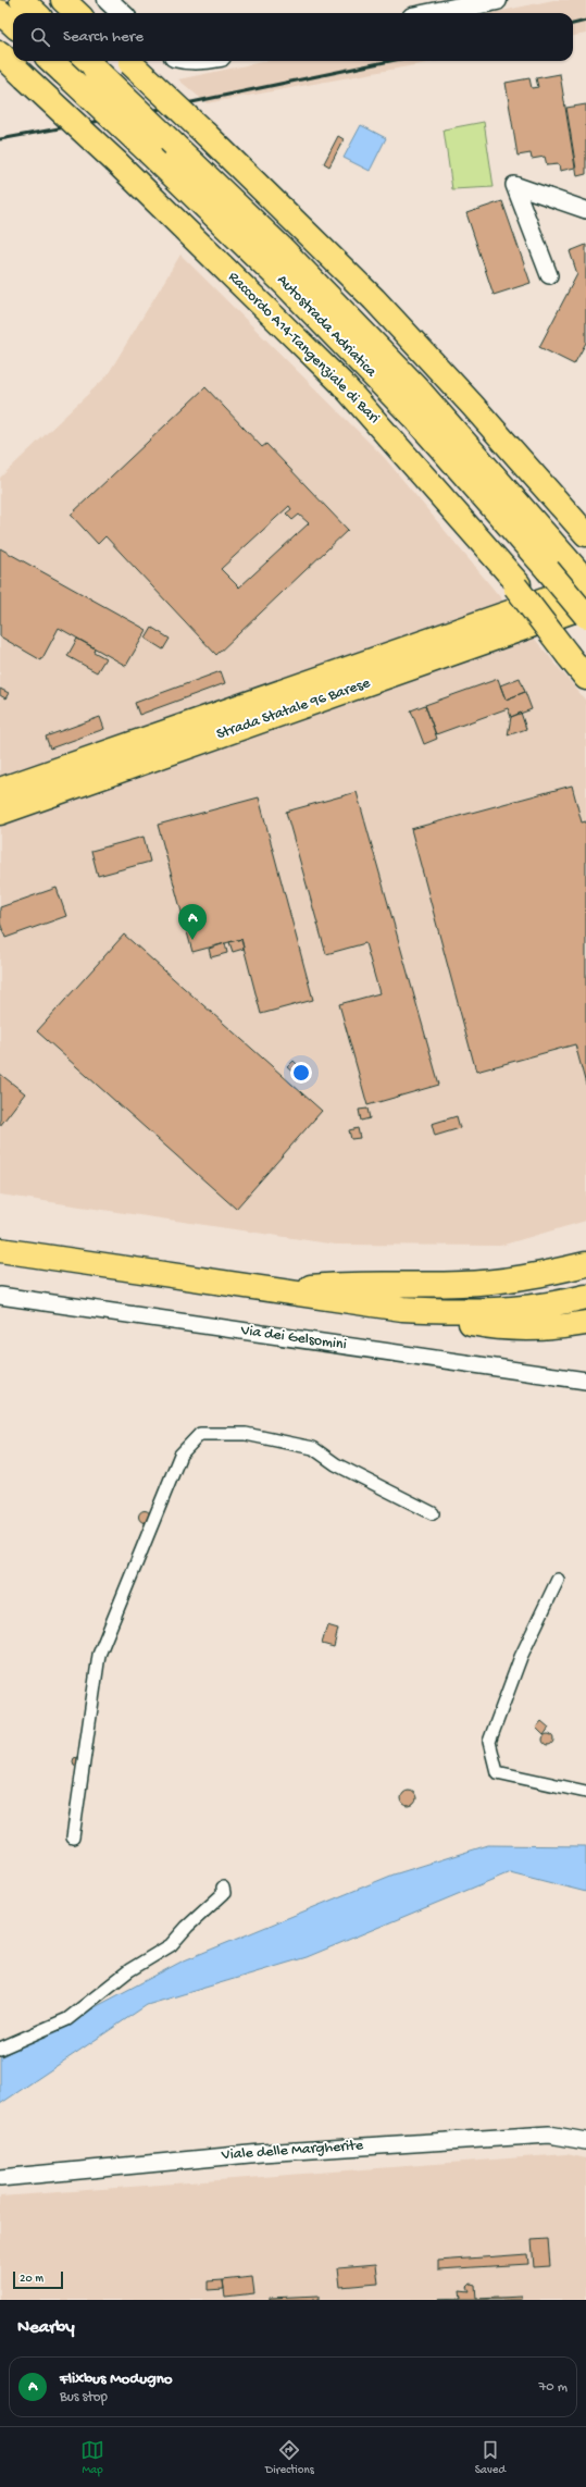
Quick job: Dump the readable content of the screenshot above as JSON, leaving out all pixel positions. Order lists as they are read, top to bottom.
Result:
{
  "streets": {
    "main road": ["Autostrada Adriatica", "Raccordo A14-Tangenziale di Bari", "Strada Statale 96 Barese"],
    "street": ["Via dei Gelsomini", "Viale delle Margherite"]
  },
  "scale_bar": "20 m",
  "page": {
    "search": "Search here",
    "pins": "A",
    "scale": "20 m",
    "heading": "Nearby",
    "list": [
      {
        "mark": "A",
        "name": "Flixbus Modugno",
        "note": "Bus stop",
        "value": "70 m"
      }
    ],
    "nav": ["Map", "Directions", "Saved"]
  }
}
